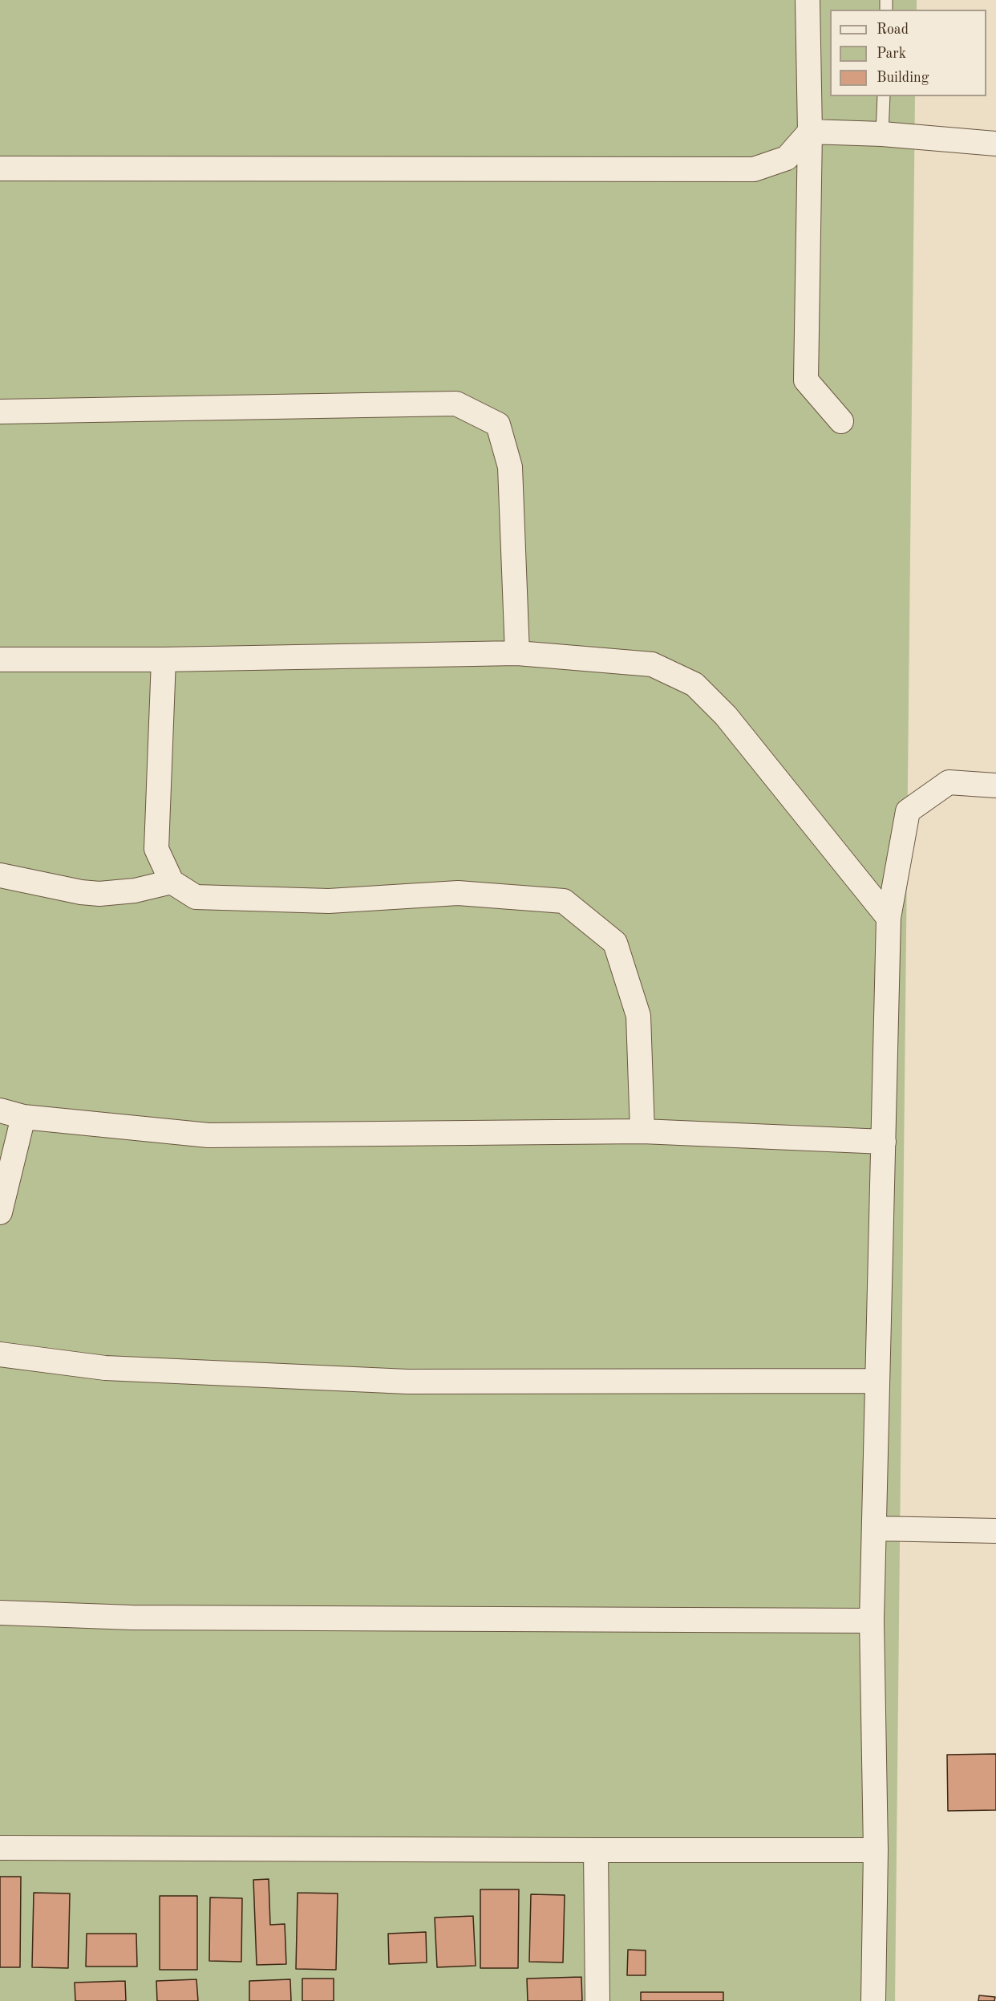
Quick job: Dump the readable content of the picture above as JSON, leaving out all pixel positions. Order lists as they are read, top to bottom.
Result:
{
  "legend": ["Road", "Park", "Building"]
}
